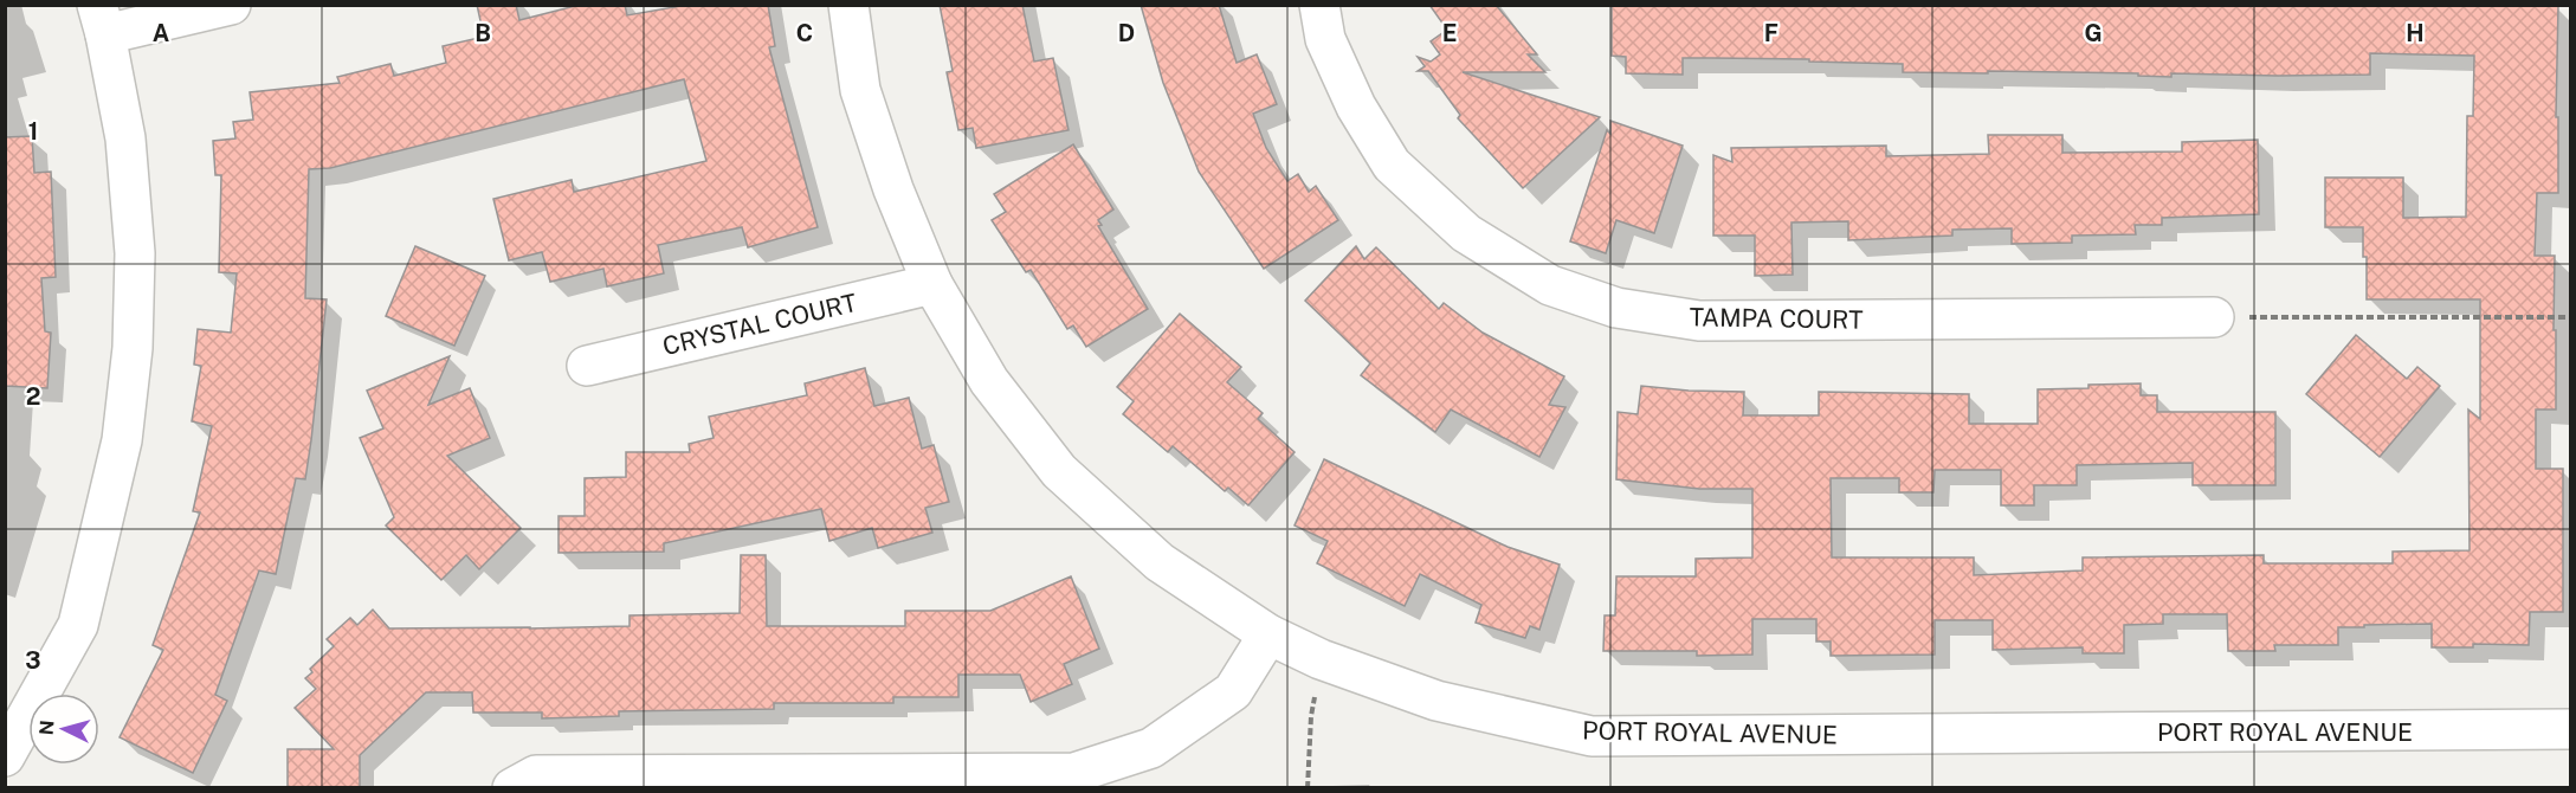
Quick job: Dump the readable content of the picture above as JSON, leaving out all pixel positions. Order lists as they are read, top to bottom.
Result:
{
  "streets": {
    "street": ["TAMPA COURT", "CRYSTAL COURT", "PORT ROYAL AVENUE"]
  },
  "crossings": [
    ["CRYSTAL COURT", "PORT ROYAL AVENUE"]
  ],
  "north": "left",
  "grid": {
    "columns": [
      "A",
      "B",
      "C",
      "D",
      "E",
      "F",
      "G",
      "H"
    ],
    "rows": ["1", "2", "3"]
  }
}
